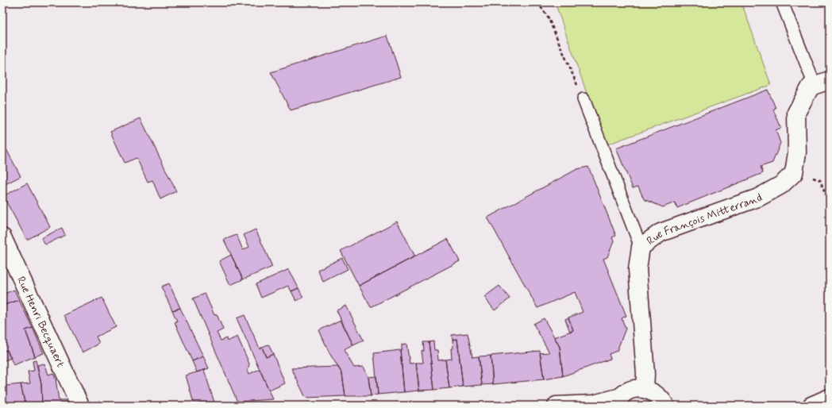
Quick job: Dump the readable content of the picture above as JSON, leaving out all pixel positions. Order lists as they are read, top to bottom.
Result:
{
  "streets": {
    "street": ["Rue François Mitterrand", "Rue Henri Becquaert"]
  }
}
